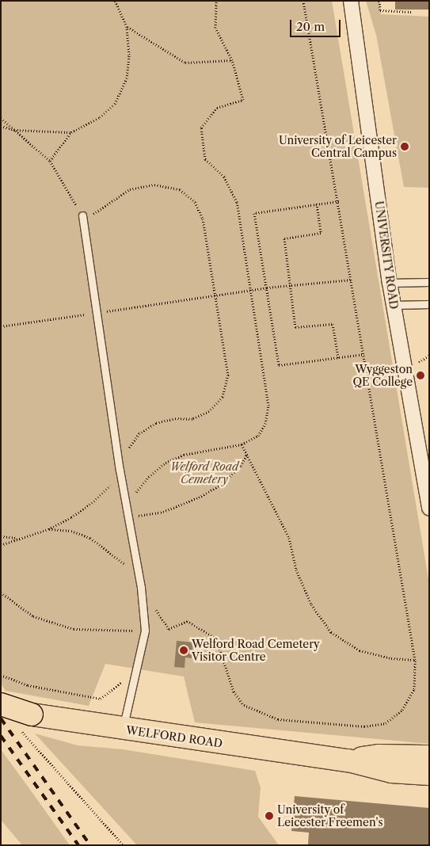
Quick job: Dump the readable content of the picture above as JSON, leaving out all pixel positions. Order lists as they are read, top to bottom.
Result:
{
  "streets": {
    "main road": ["WELFORD ROAD"],
    "street": ["UNIVERSITY ROAD"]
  },
  "parks": ["Welford Road Cemetery"],
  "places": [
    "University of Leicester Central Campus",
    "Wyggeston QE College",
    "Welford Road Cemetery Visitor Centre",
    "University of Leicester Freemen's"
  ],
  "scale_bar": "20 m"
}
